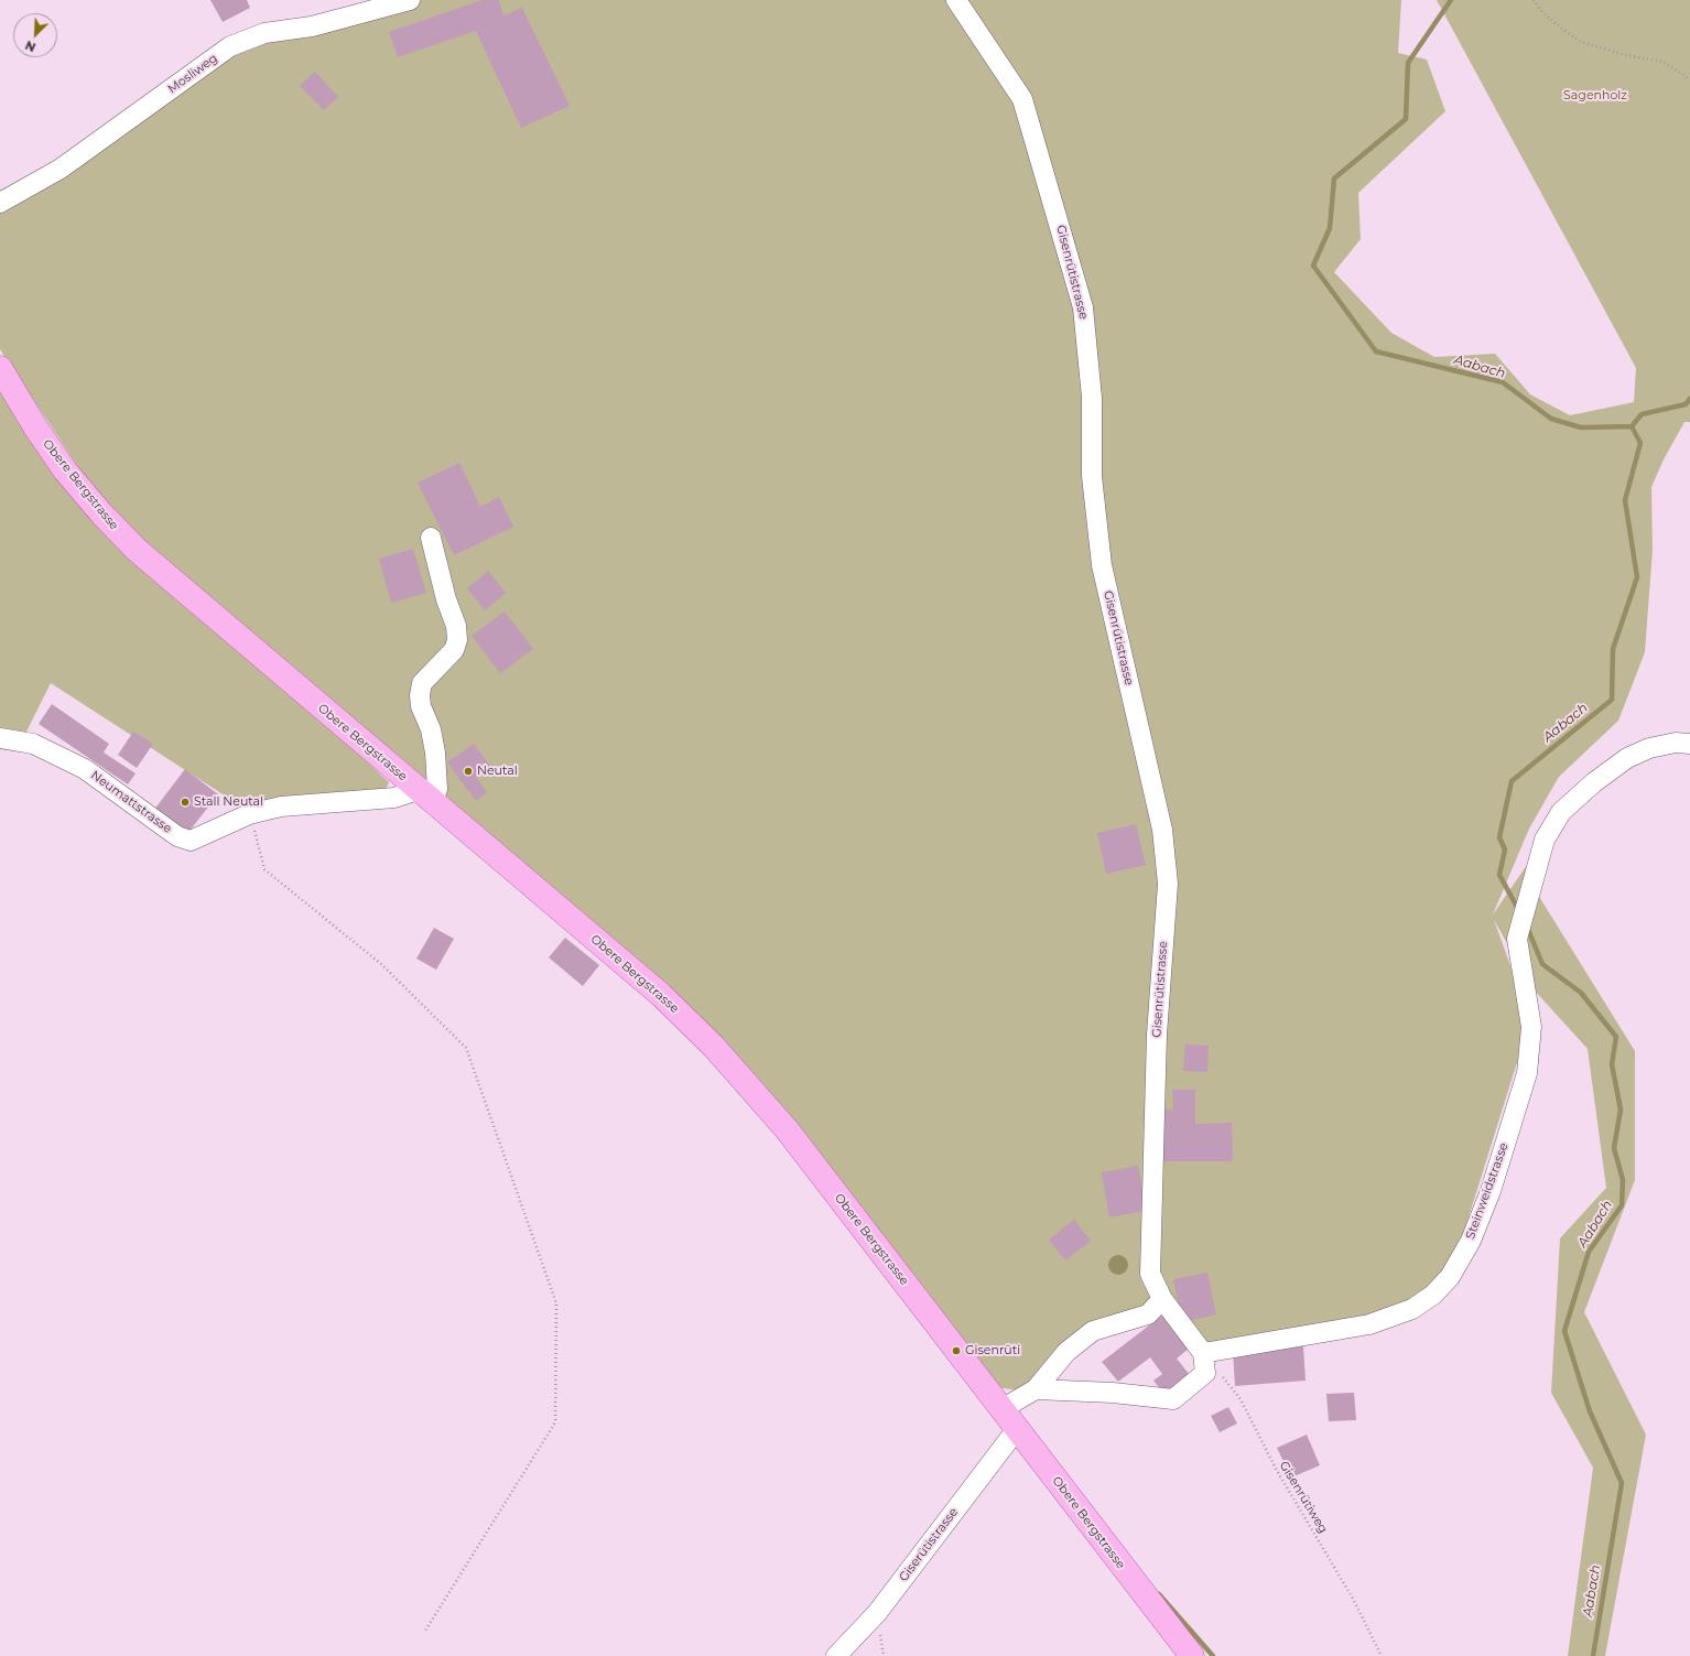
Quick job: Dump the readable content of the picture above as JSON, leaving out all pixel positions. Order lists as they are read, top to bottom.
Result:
{
  "streets": {
    "main road": ["Obere Bergstrasse"],
    "street": [
      "Mosliweg",
      "Gisenrütistrasse",
      "Neumattstrasse",
      "Steinweidstrasse",
      "Giserütistrasse"
    ],
    "path": ["Gisenrütiweg"]
  },
  "crossings": [
    ["Obere Bergstrasse", "Neumattstrasse"],
    ["Obere Bergstrasse", "Giserütistrasse"],
    ["Steinweidstrasse", "Gisenrütiweg"]
  ],
  "water": ["Aabach"],
  "parks": ["Sagenholz"],
  "places": ["Neutal", "Stall Neutal", "Gisenrüti"],
  "north": "bottom left"
}
